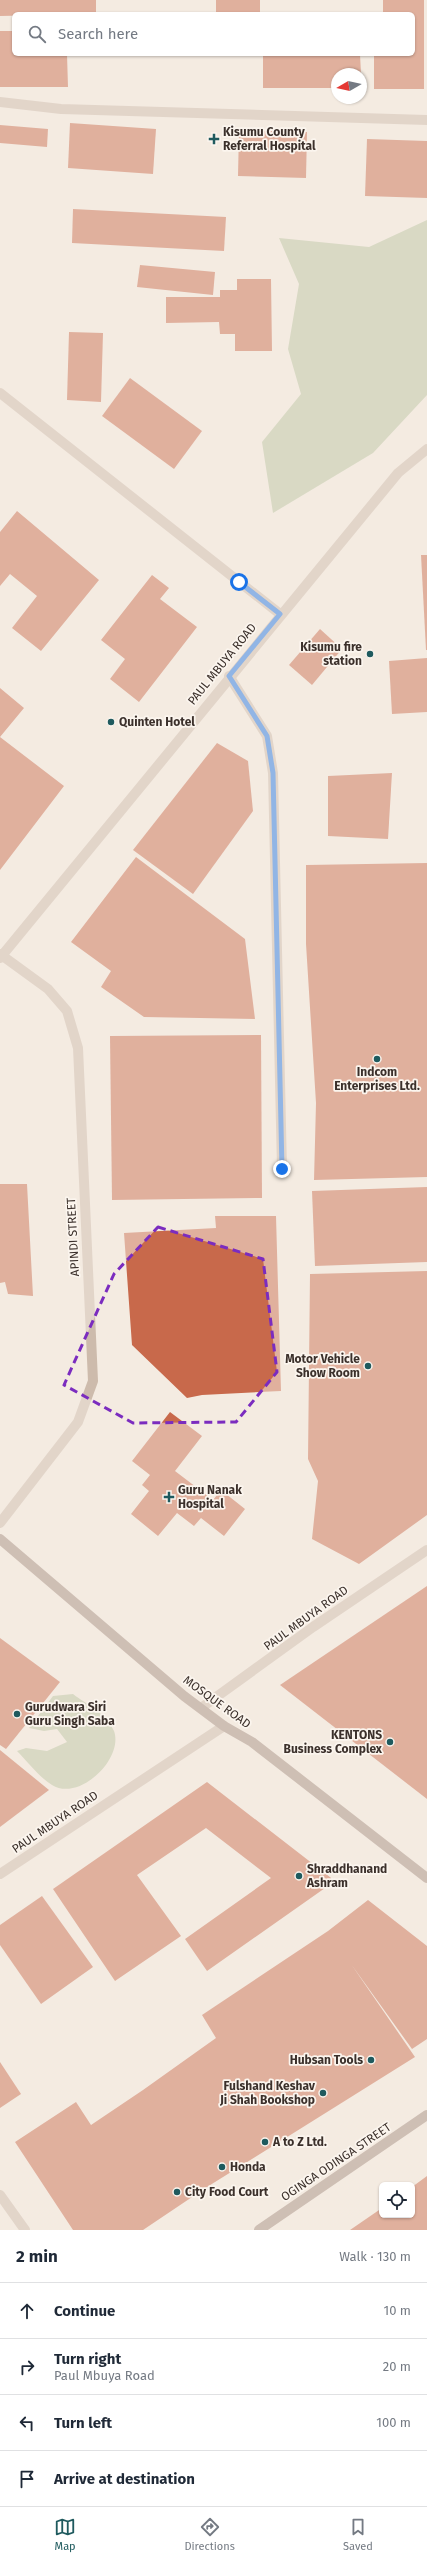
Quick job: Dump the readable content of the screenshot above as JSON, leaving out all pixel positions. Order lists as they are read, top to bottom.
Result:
{
  "streets": {
    "main road": ["MOSQUE ROAD", "OGINGA ODINGA STREET"],
    "street": ["PAUL MBUYA ROAD", "APINDI STREET"]
  },
  "crossings": [
    ["PAUL MBUYA ROAD", "APINDI STREET"],
    ["PAUL MBUYA ROAD", "MOSQUE ROAD"]
  ],
  "places": {
    "health": ["Kisumu County Referral Hospital", "Guru Nanak Hospital"],
    "other": [
      "Kisumu fire station",
      "Quinten Hotel",
      "Indcom Enterprises Ltd.",
      "Motor Vehicle Show Room",
      "Gurudwara Siri Guru Singh Saba",
      "KENTONS Business Complex",
      "Shraddhanand Ashram",
      "Hubsan Tools",
      "Fulshand Keshav Ji Shah Bookshop",
      "A to Z Ltd.",
      "Honda",
      "City Food Court"
    ]
  },
  "north": "left",
  "page": {
    "search": "Search here",
    "heading": ["2 min", "Walk · 130 m"],
    "list": [
      ["Continue", "10 m"],
      ["Turn right", "Paul Mbuya Road", "20 m"],
      ["Turn left", "100 m"],
      "Arrive at destination"
    ],
    "nav": ["Map", "Directions", "Saved"]
  }
}
